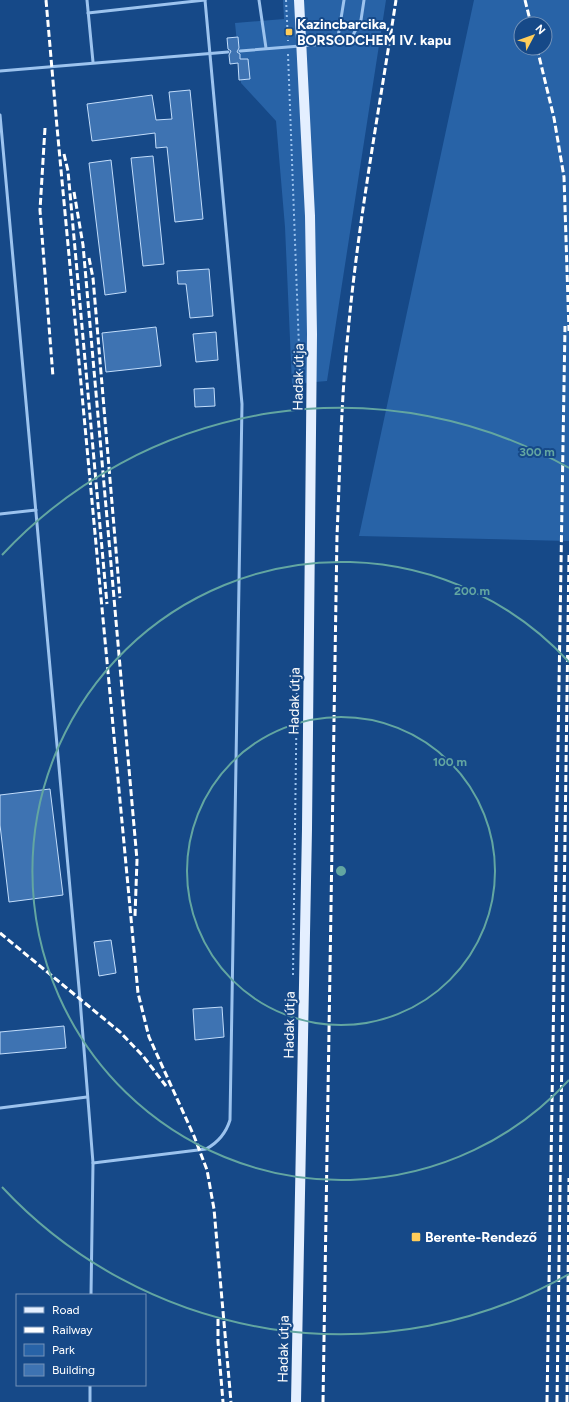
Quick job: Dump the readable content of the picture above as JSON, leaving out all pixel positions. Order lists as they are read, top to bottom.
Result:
{
  "streets": {
    "main road": ["Hadak útja"]
  },
  "places": {
    "transit": ["Kazincbarcika, BORSODCHEM IV. kapu", "Berente-Rendező"]
  },
  "legend": [
    "Road",
    "Railway",
    "Park",
    "Building"
  ],
  "north": "top right",
  "rings": ["300 m", "200 m", "100 m"]
}
